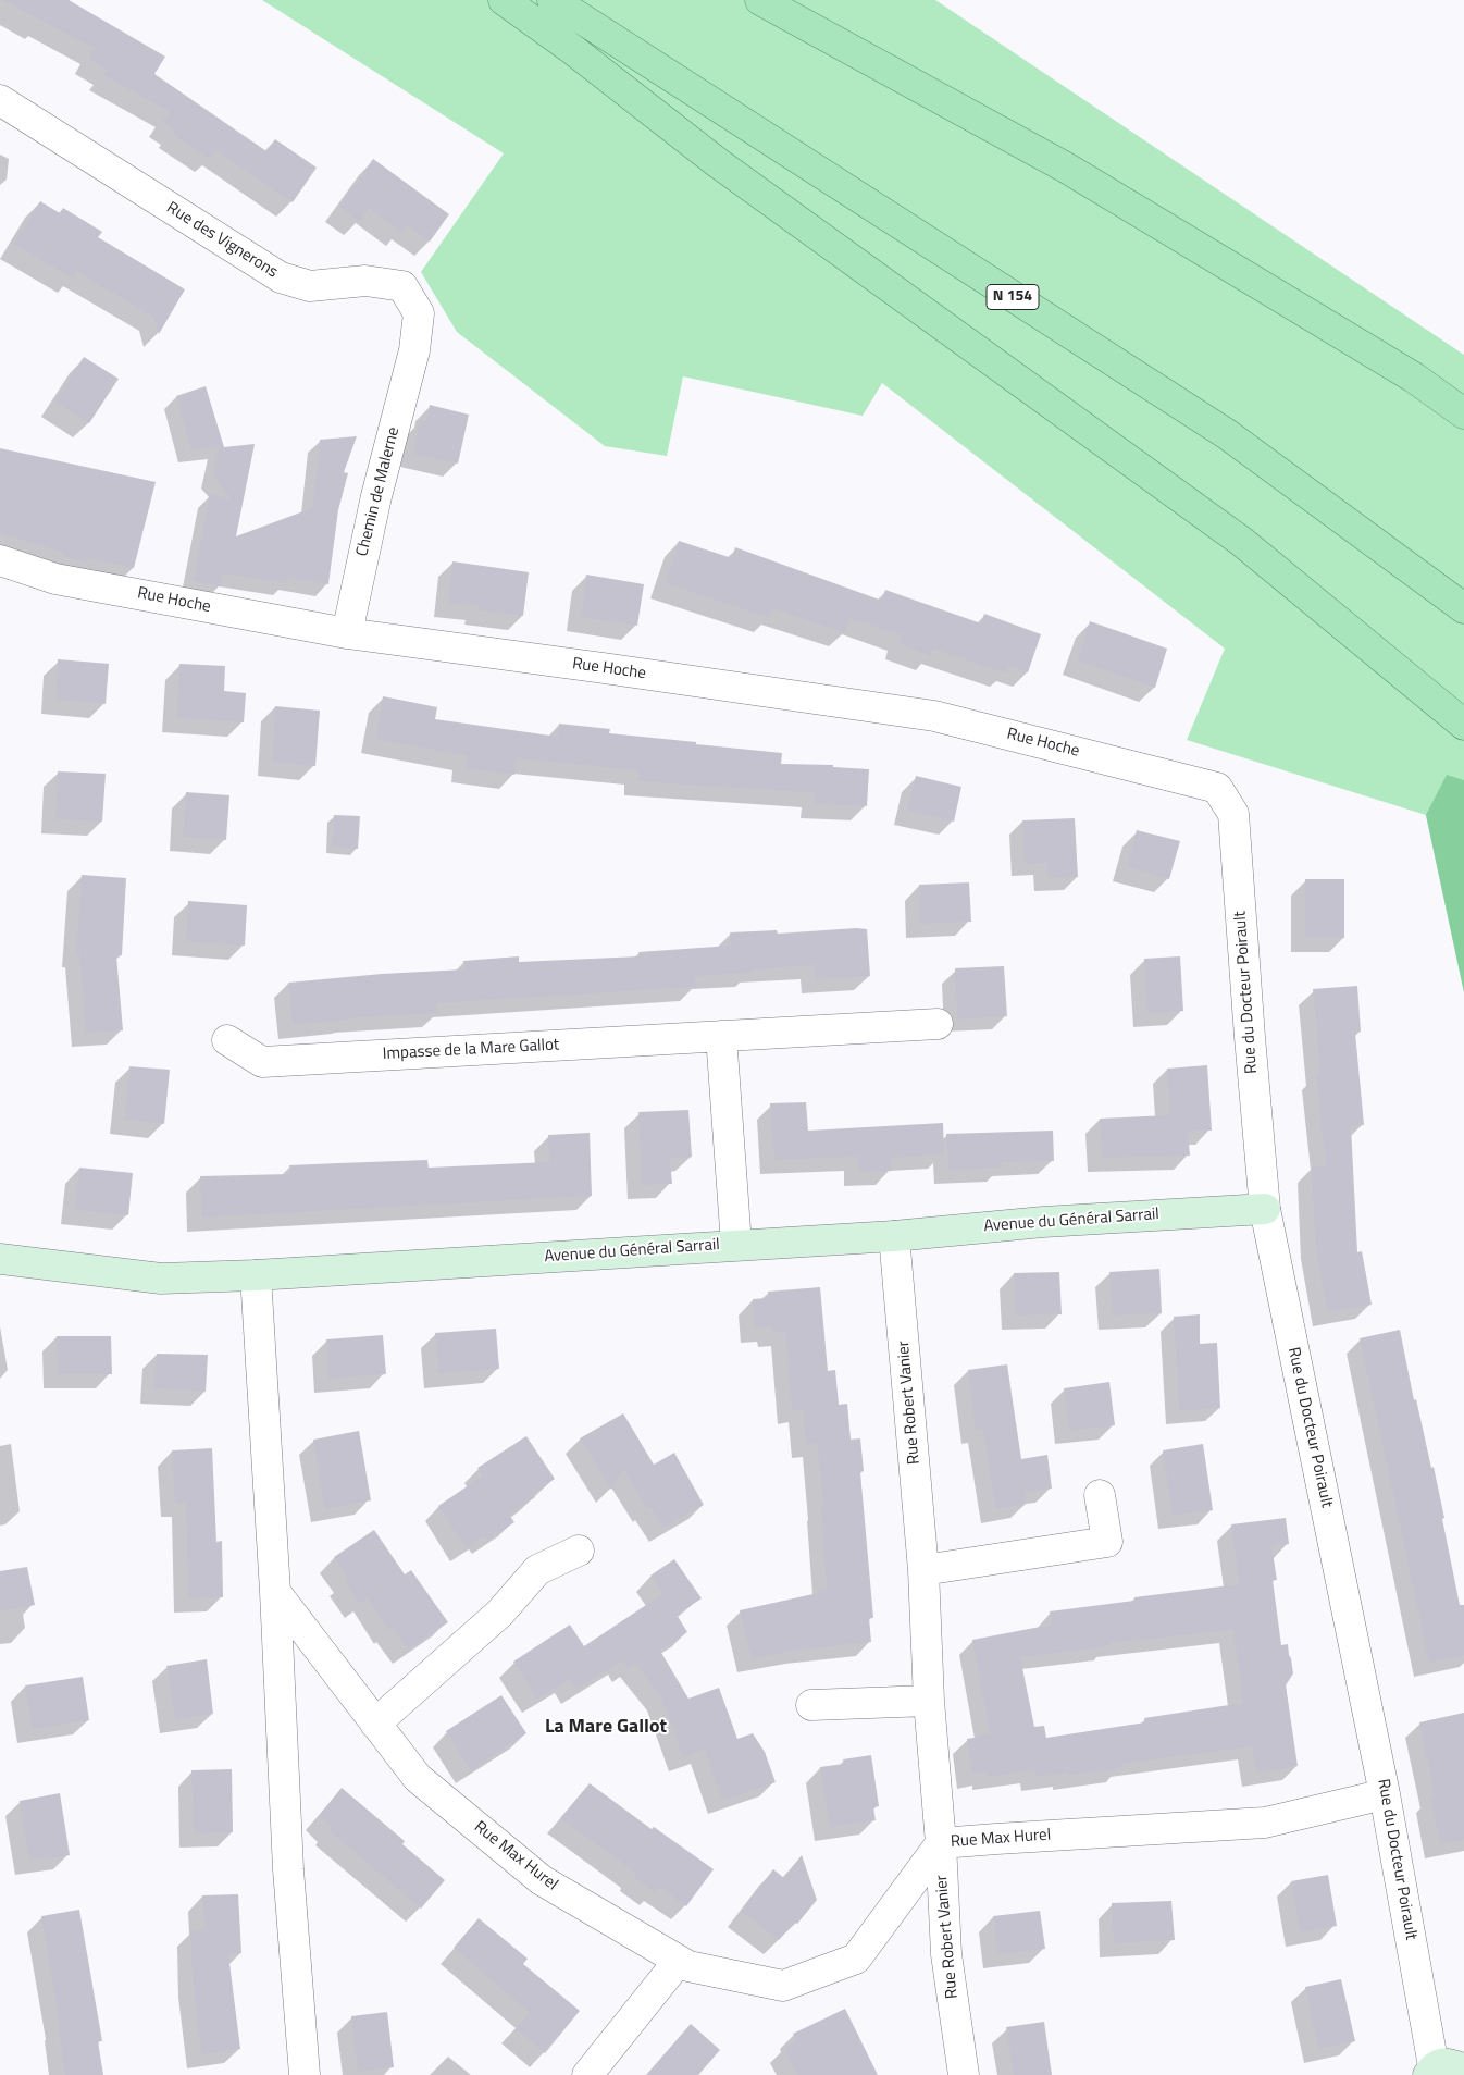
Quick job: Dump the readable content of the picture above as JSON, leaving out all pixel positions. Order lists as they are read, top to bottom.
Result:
{
  "streets": {
    "main road": ["N 154"],
    "street": [
      "Rue des Vignerons",
      "Chemin de Malerne",
      "Rue Hoche",
      "Rue du Docteur Poirault",
      "Impasse de la Mare Gallot",
      "Avenue du Général Sarrail",
      "Rue Robert Vanier",
      "Rue Max Hurel"
    ]
  },
  "crossings": [
    ["Rue des Vignerons", "Chemin de Malerne"],
    ["Chemin de Malerne", "Rue Hoche"],
    ["Rue Hoche", "Rue du Docteur Poirault"],
    ["Rue du Docteur Poirault", "Avenue du Général Sarrail"],
    ["Rue du Docteur Poirault", "Rue Max Hurel"],
    ["Avenue du Général Sarrail", "Rue Robert Vanier"],
    ["Rue Robert Vanier", "Rue Max Hurel"]
  ],
  "districts": ["La Mare Gallot"]
}
